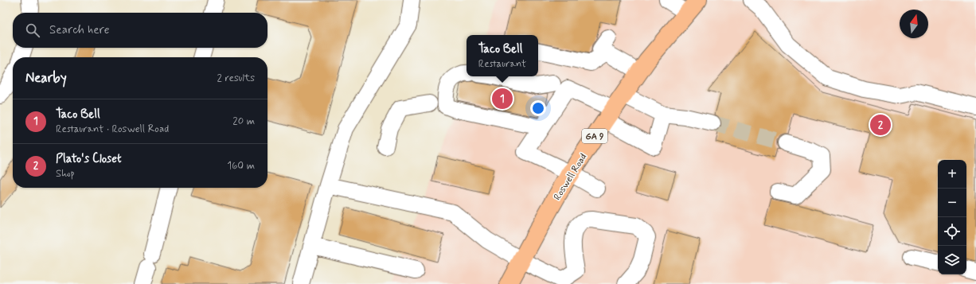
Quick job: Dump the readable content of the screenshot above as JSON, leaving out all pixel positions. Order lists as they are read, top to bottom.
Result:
{
  "streets": {
    "main road": ["GA 9", "Roswell Road"]
  },
  "north": "top",
  "page": {
    "search": "Search here",
    "popup": ["Taco Bell", "Restaurant"],
    "heading": ["Nearby", "2 results"],
    "pins": ["1", "2"],
    "list": [
      {
        "mark": "1",
        "name": "Taco Bell",
        "note": "Restaurant · Roswell Road",
        "value": "20 m"
      },
      {
        "mark": "2",
        "name": "Plato's Closet",
        "note": "Shop",
        "value": "160 m"
      }
    ],
    "map_buttons": ["+", "−"]
  }
}
